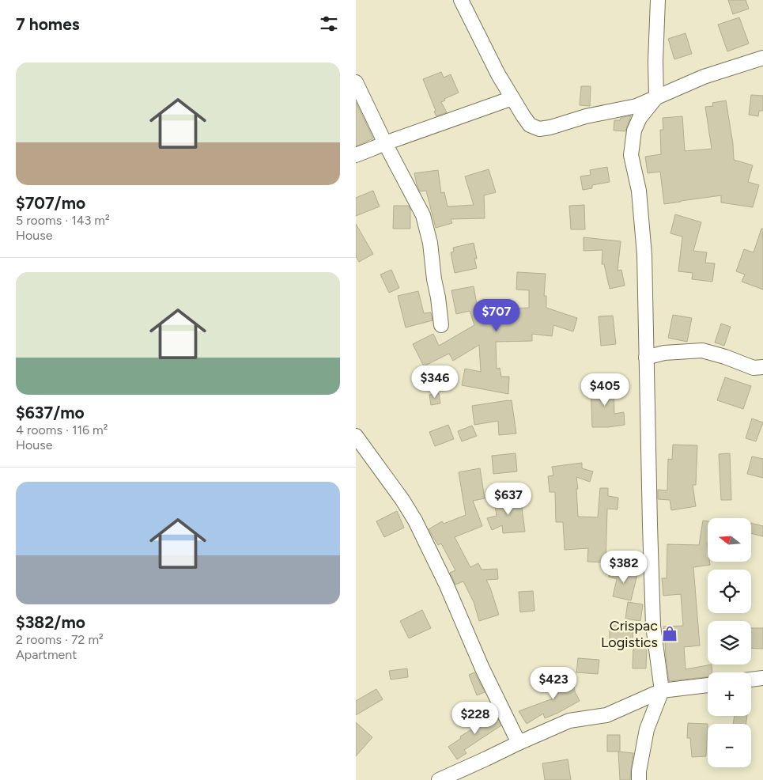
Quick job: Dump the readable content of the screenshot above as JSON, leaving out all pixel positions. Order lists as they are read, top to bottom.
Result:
{
  "places": {
    "shop": ["Crispac Logistics"]
  },
  "north": "left",
  "page": {
    "heading": "7 homes",
    "list": [
      {
        "name": "$707/mo",
        "note": "5 rooms · 143 m² · House"
      },
      {
        "name": "$637/mo",
        "note": "4 rooms · 116 m² · House"
      },
      {
        "name": "$382/mo",
        "note": "2 rooms · 72 m² · Apartment"
      }
    ],
    "price": [
      "$707",
      "$346",
      "$405",
      "$637",
      "$382",
      "$423",
      "$228"
    ],
    "map_buttons": ["+", "−"]
  }
}
